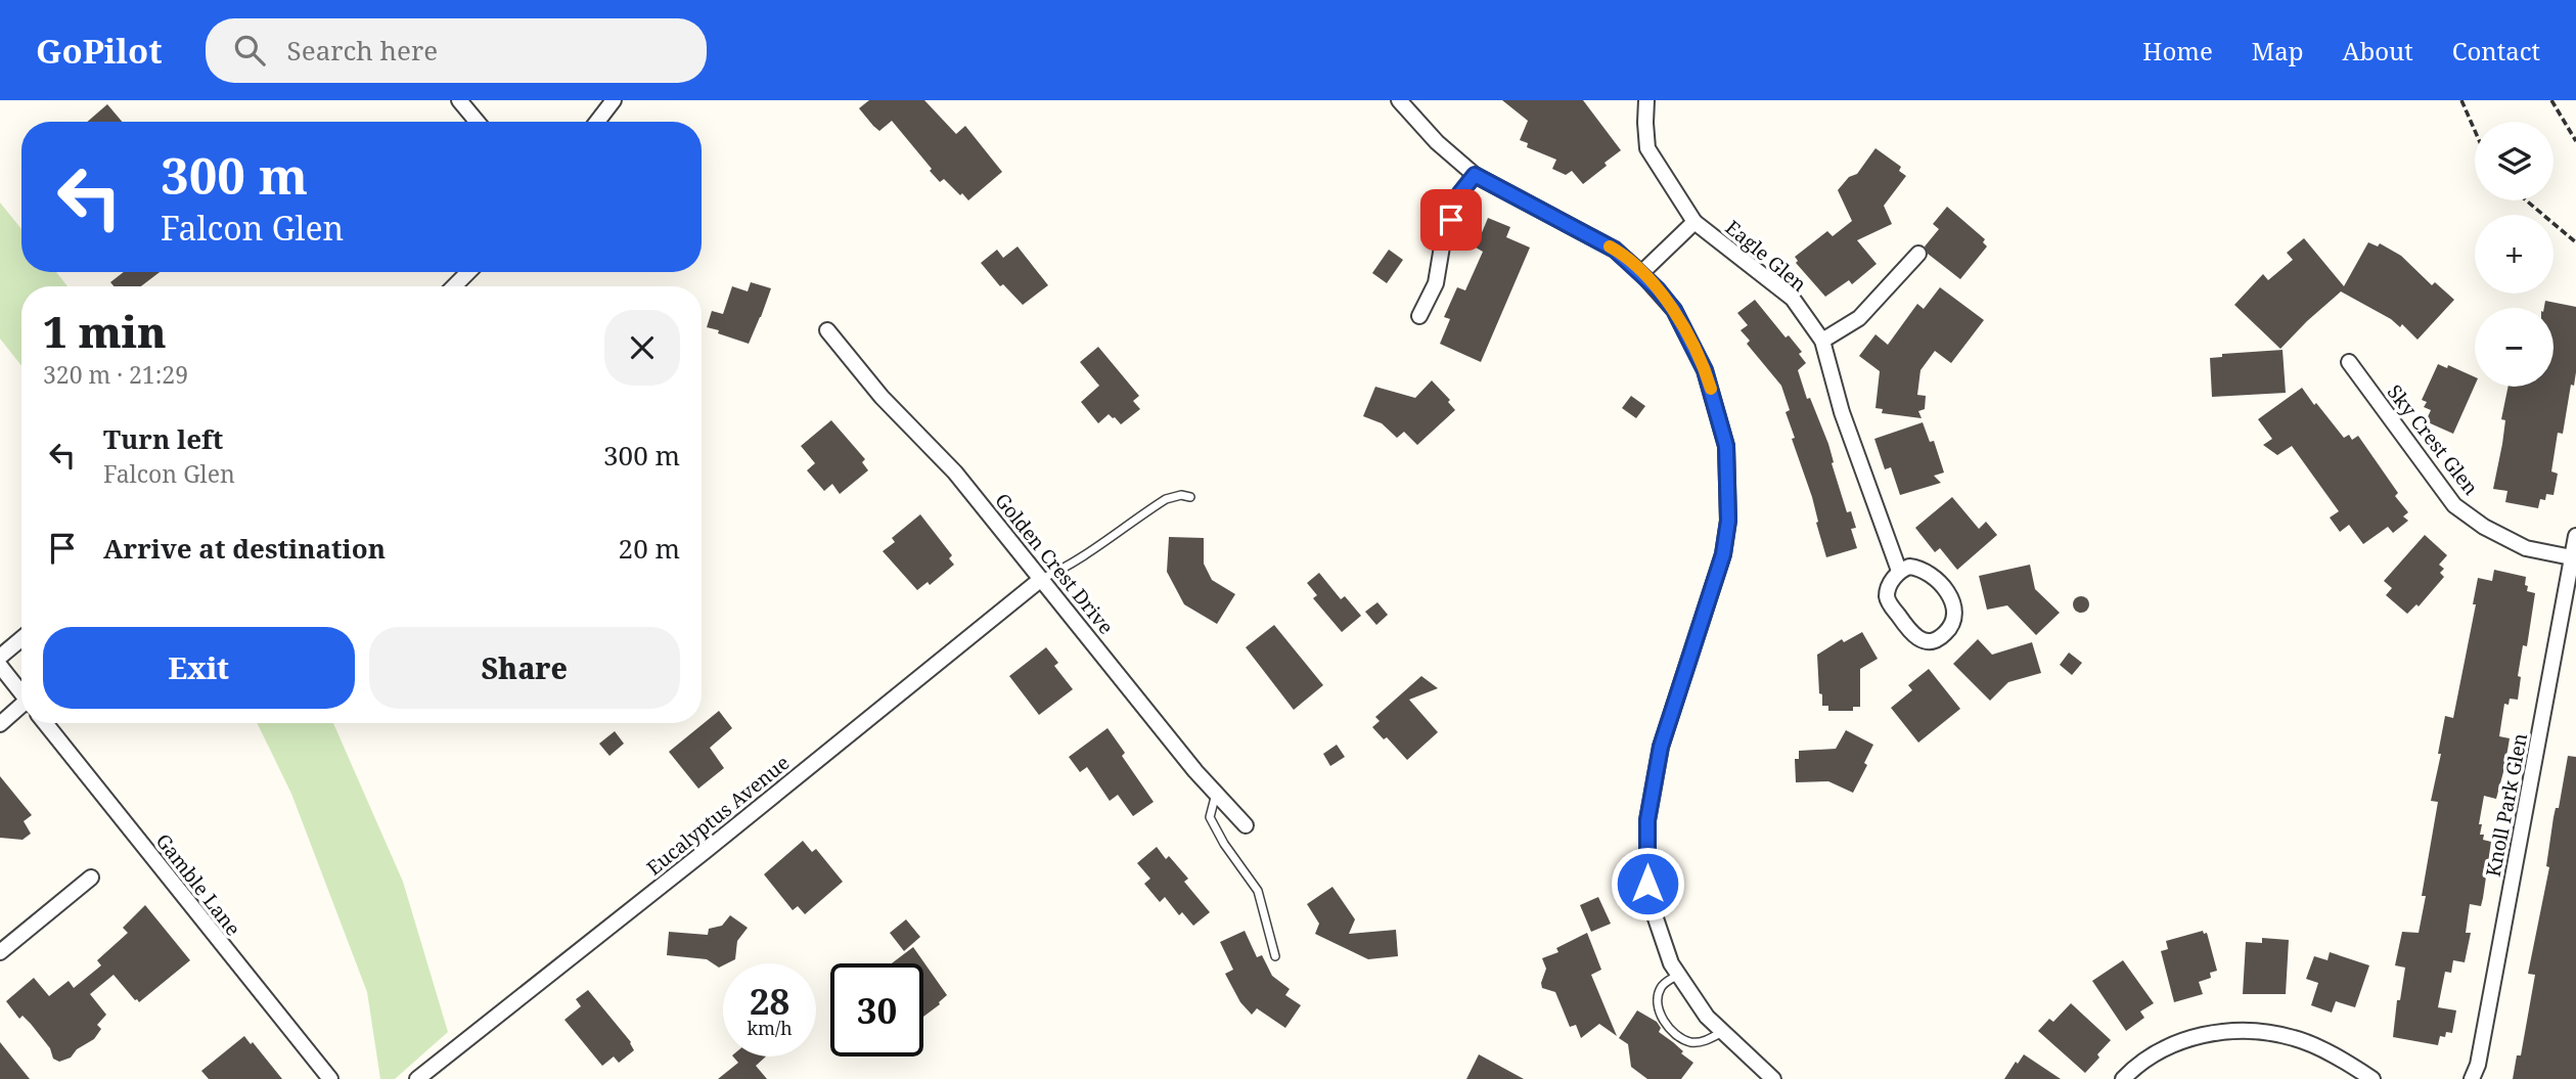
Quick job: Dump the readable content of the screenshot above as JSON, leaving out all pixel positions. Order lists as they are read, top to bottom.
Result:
{
  "streets": {
    "street": [
      "Eagle Glen",
      "Sky Crest Glen",
      "Golden Crest Drive",
      "Knoll Park Glen",
      "Eucalyptus Avenue",
      "Gamble Lane"
    ]
  },
  "crossings": [
    ["Sky Crest Glen", "Knoll Park Glen"],
    ["Golden Crest Drive", "Eucalyptus Avenue"]
  ],
  "page": {
    "header": "GoPilot",
    "search": "Search here",
    "nav": [
      "Home",
      "Map",
      "About",
      "Contact"
    ],
    "map_buttons": ["+", "−"],
    "turn": ["300 m", "Falcon Glen"],
    "heading": ["1 min", "320 m · 21:29"],
    "list": [
      {
        "name": "Turn left",
        "note": "Falcon Glen",
        "value": "300 m"
      },
      {
        "name": "Arrive at destination",
        "value": "20 m"
      }
    ],
    "buttons": ["Exit", "Share"],
    "speed": "28 km/h",
    "limit": "30"
  }
}
